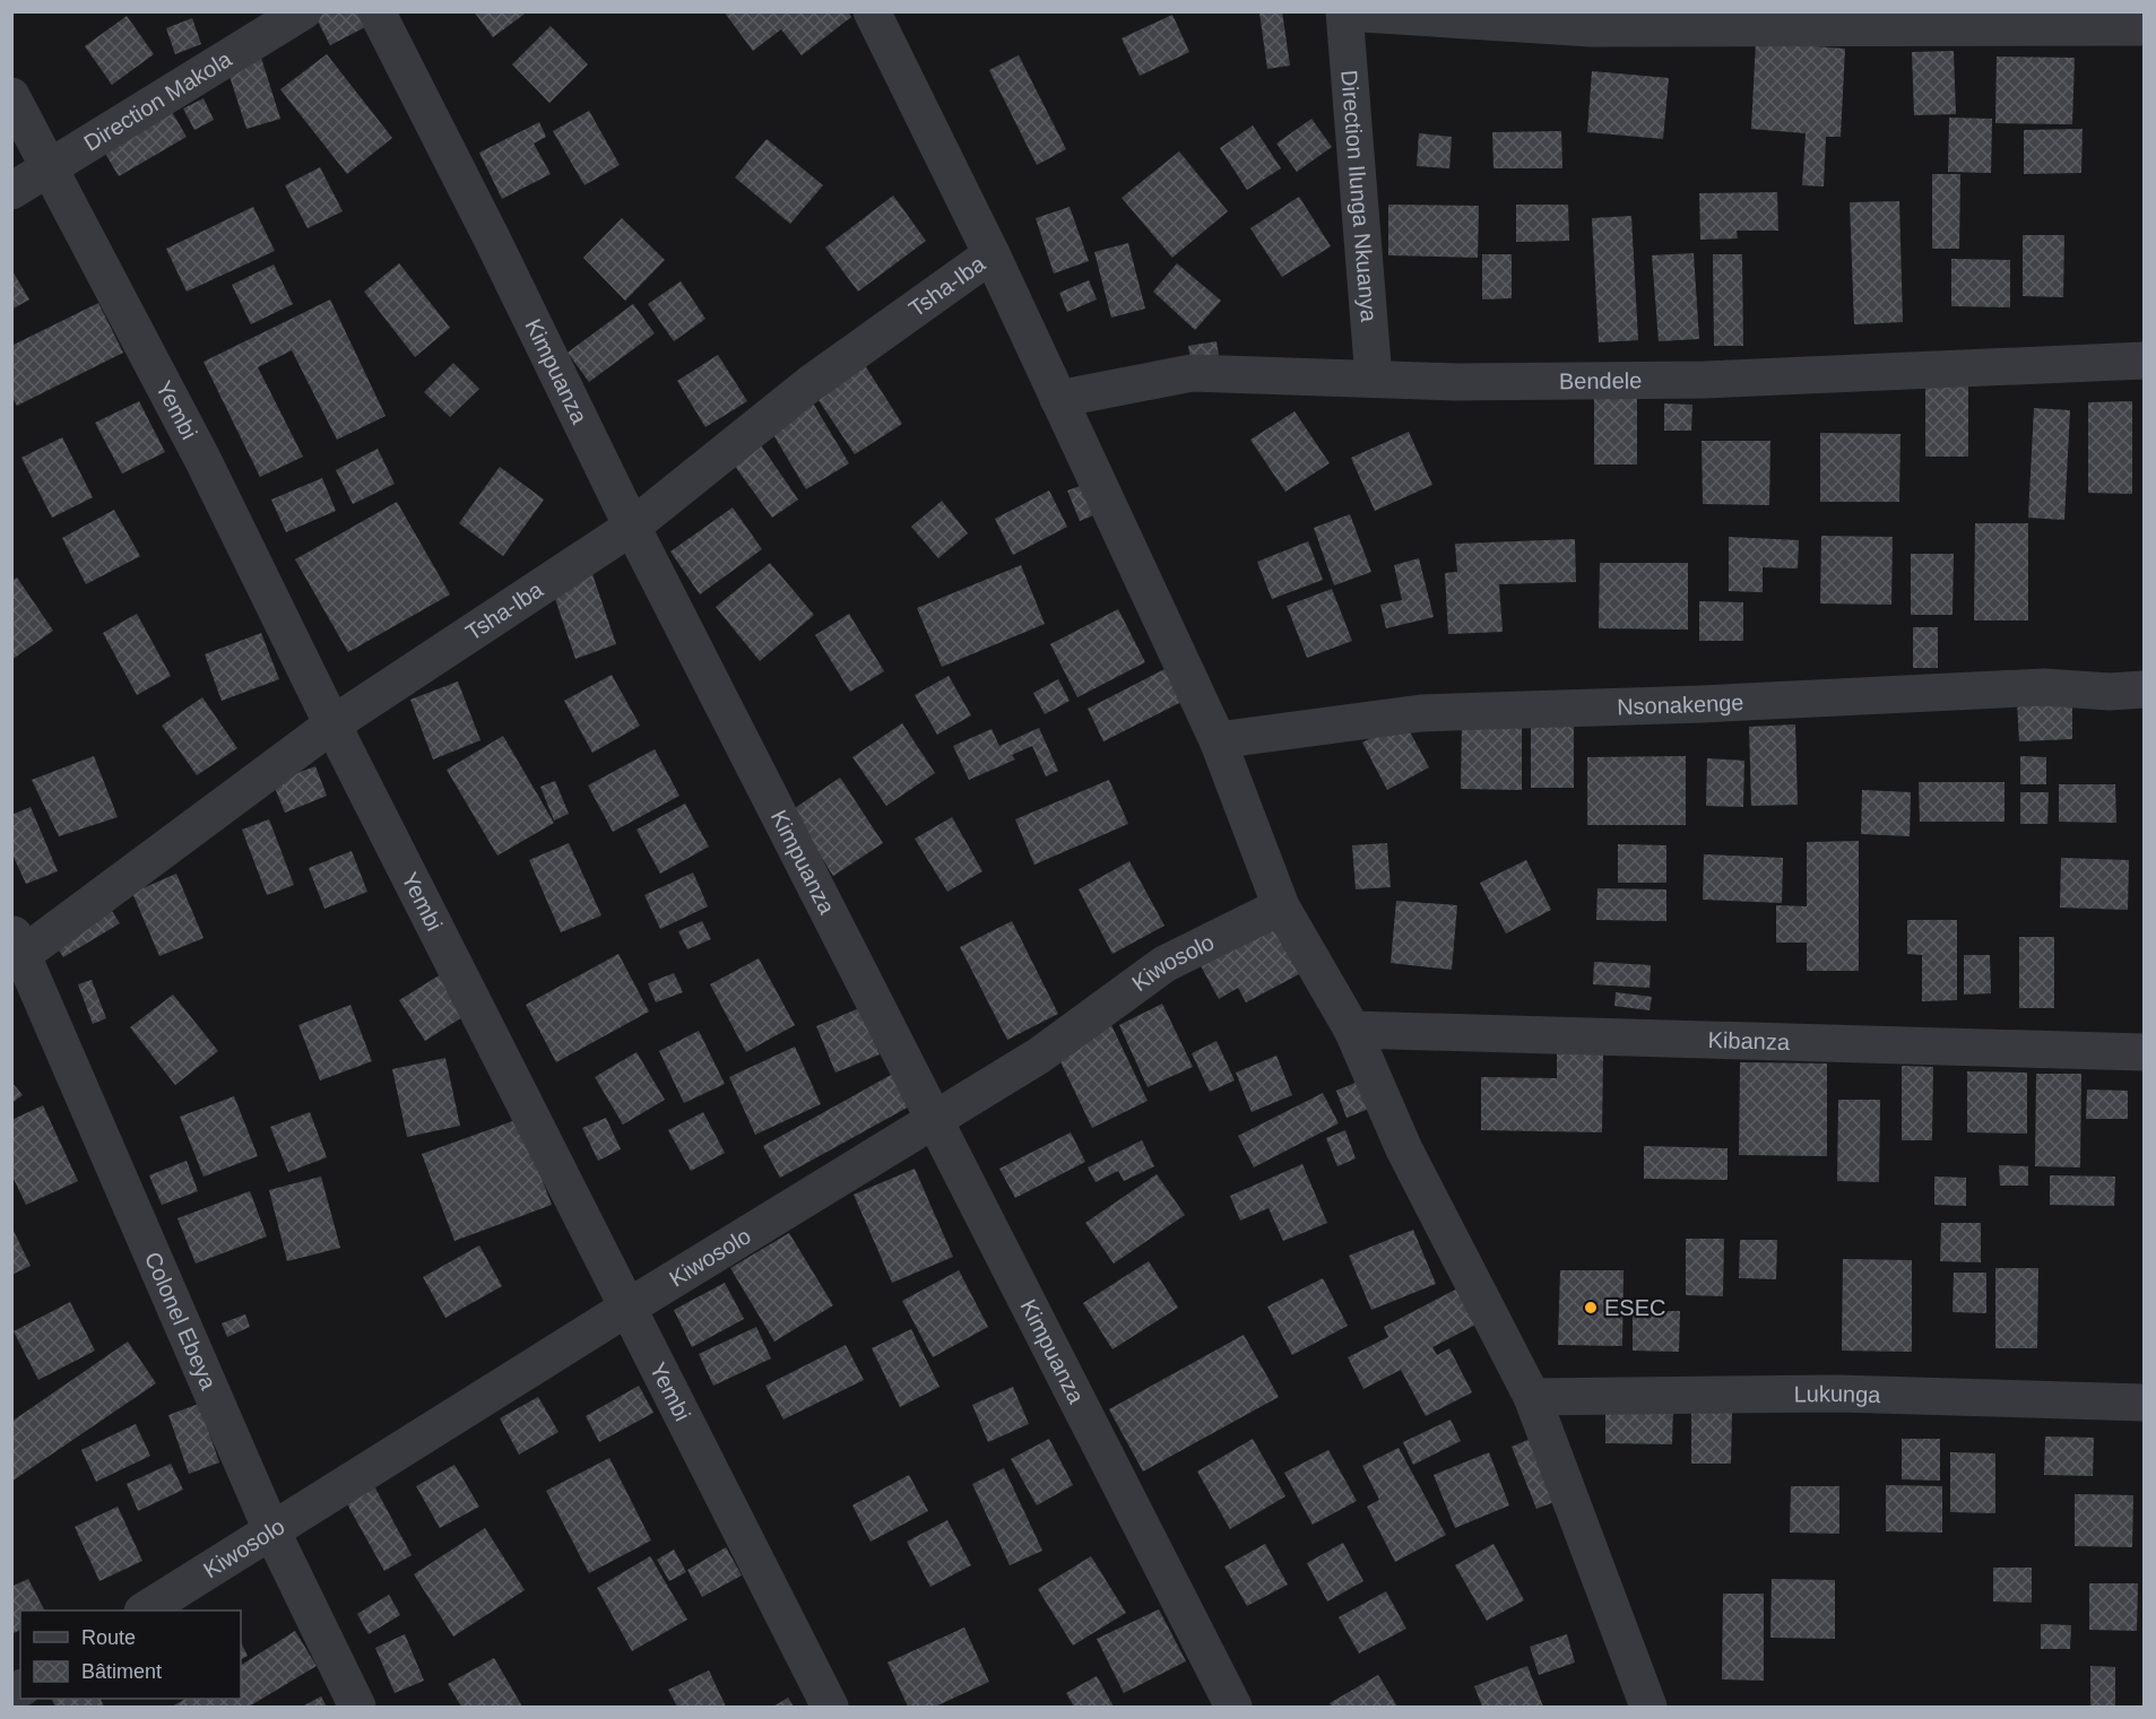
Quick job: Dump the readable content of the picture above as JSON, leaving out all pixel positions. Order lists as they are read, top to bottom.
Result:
{
  "streets": {
    "street": [
      "Direction Makola",
      "Direction Ilunga Nkuanya",
      "Tsha-Iba",
      "Kimpuanza",
      "Bendele",
      "Yembi",
      "Nsonakenge",
      "Kiwosolo",
      "Kibanza",
      "Colonel Ebeya",
      "Lukunga"
    ]
  },
  "crossings": [
    ["Direction Makola", "Yembi"],
    ["Direction Ilunga Nkuanya", "Bendele"],
    ["Tsha-Iba", "Kimpuanza"],
    ["Tsha-Iba", "Yembi"],
    ["Tsha-Iba", "Colonel Ebeya"],
    ["Kimpuanza", "Kiwosolo"],
    ["Yembi", "Kiwosolo"],
    ["Kiwosolo", "Colonel Ebeya"]
  ],
  "places": ["ESEC"],
  "legend": ["Route", "Bâtiment"]
}
